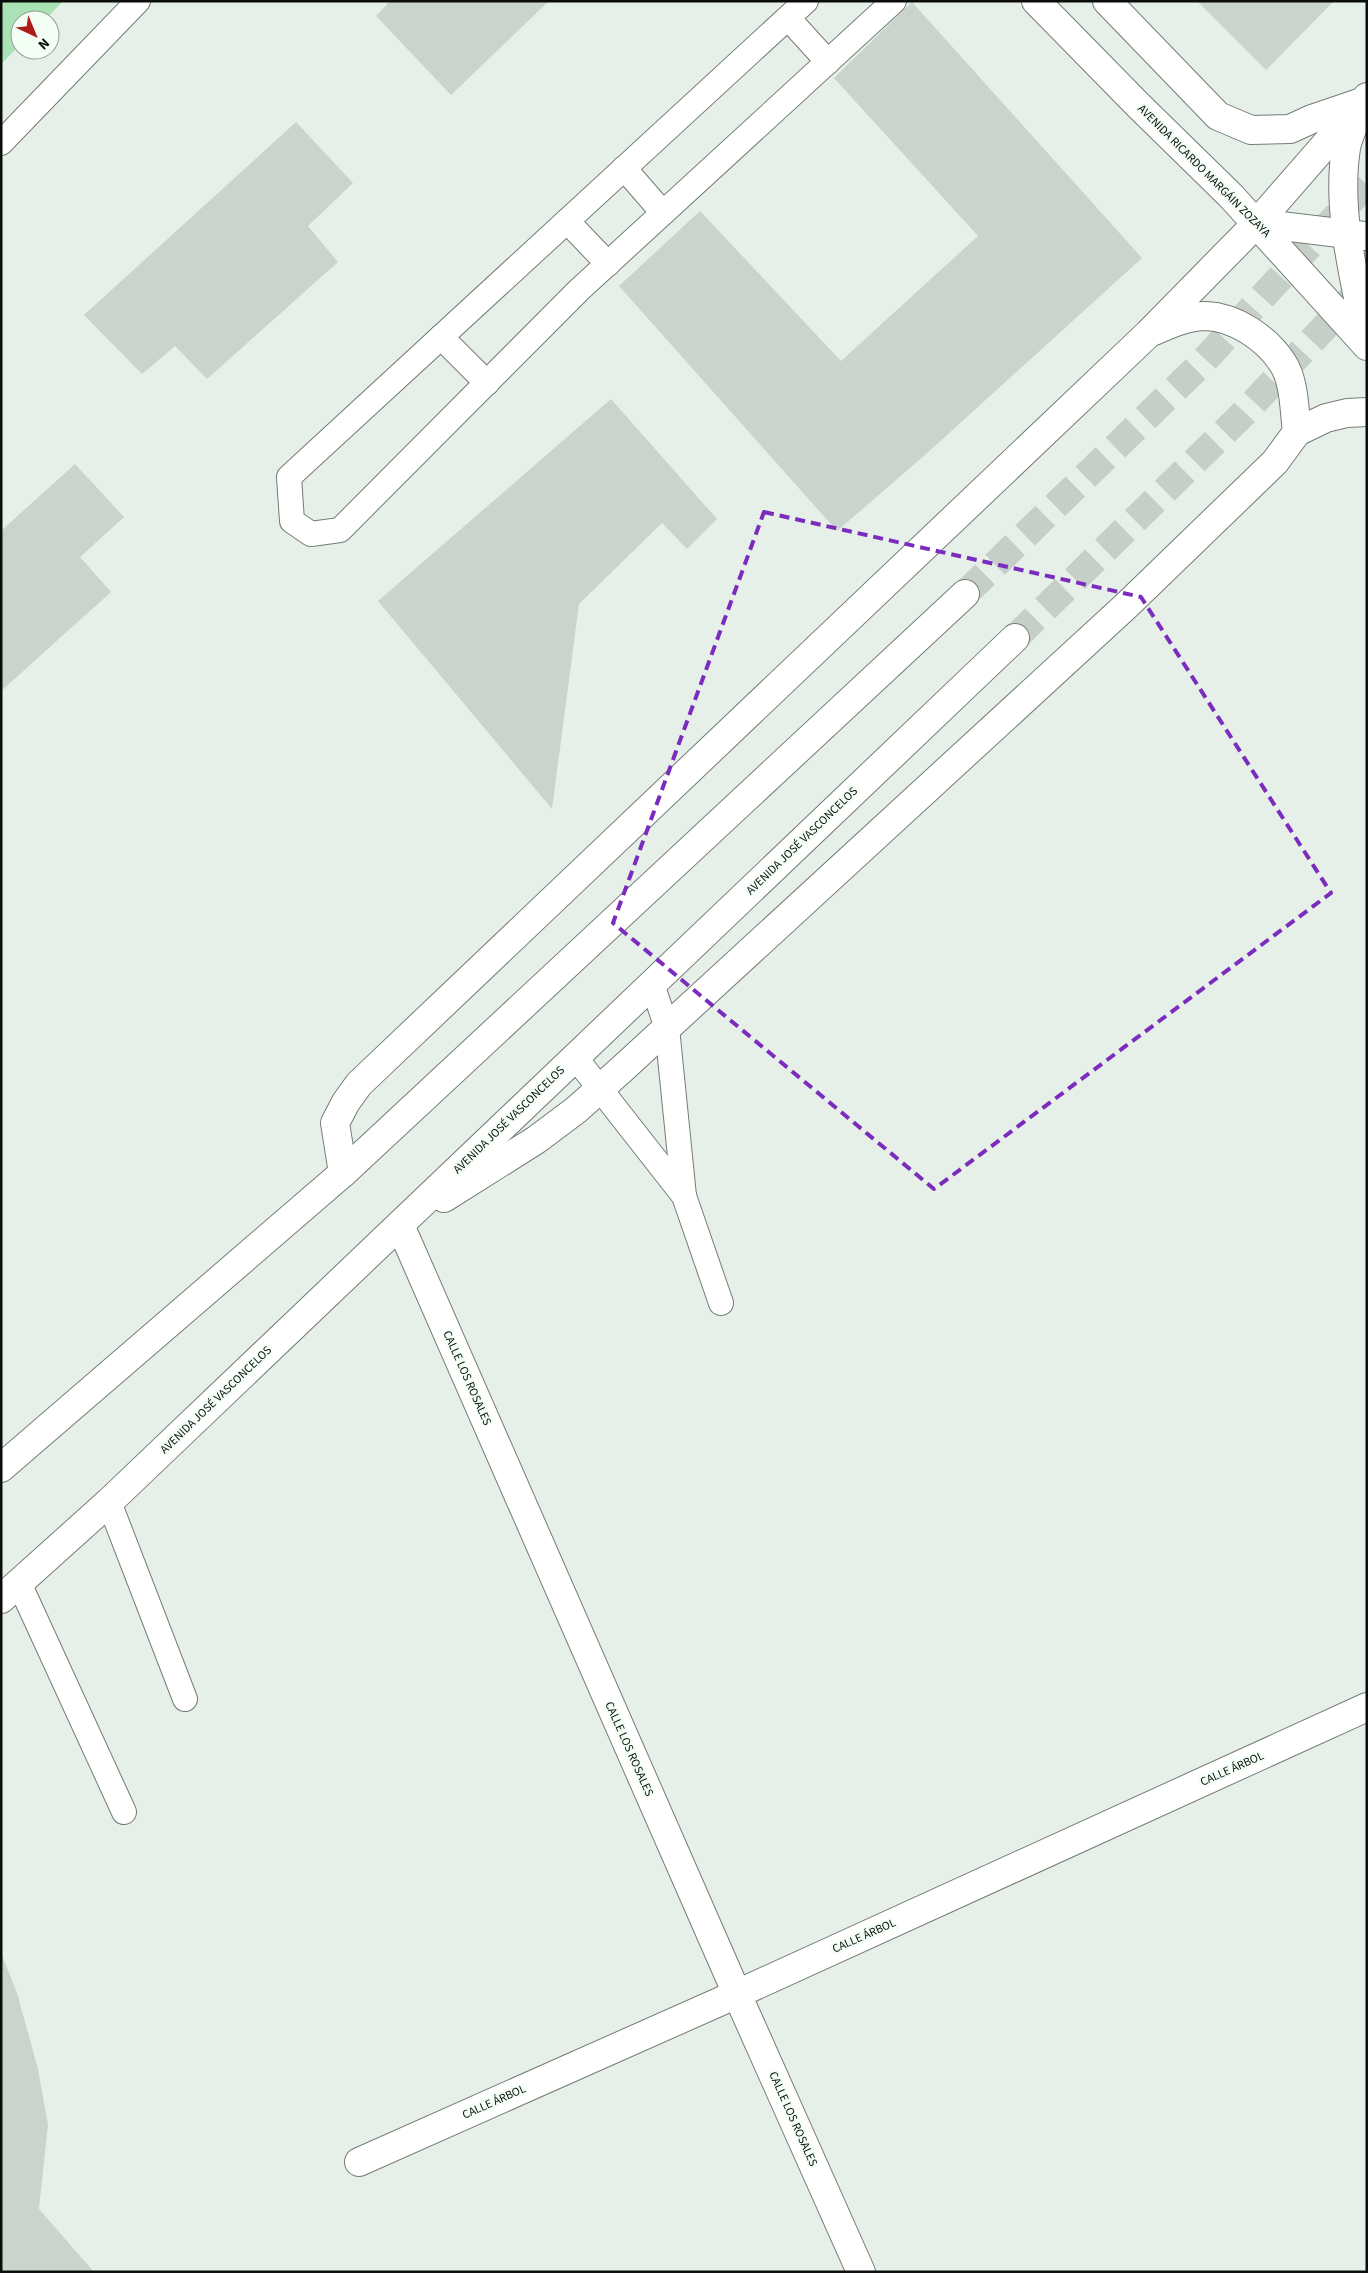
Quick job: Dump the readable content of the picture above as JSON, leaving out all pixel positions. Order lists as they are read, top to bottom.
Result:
{
  "streets": {
    "main road": [
      "AVENIDA RICARDO MARGÁIN ZOZAYA",
      "AVENIDA JOSÉ VASCONCELOS",
      "CALLE LOS ROSALES",
      "CALLE ÁRBOL"
    ]
  },
  "crossings": [
    ["AVENIDA JOSÉ VASCONCELOS", "CALLE LOS ROSALES"],
    ["CALLE LOS ROSALES", "CALLE ÁRBOL"]
  ],
  "north": "bottom right"
}
